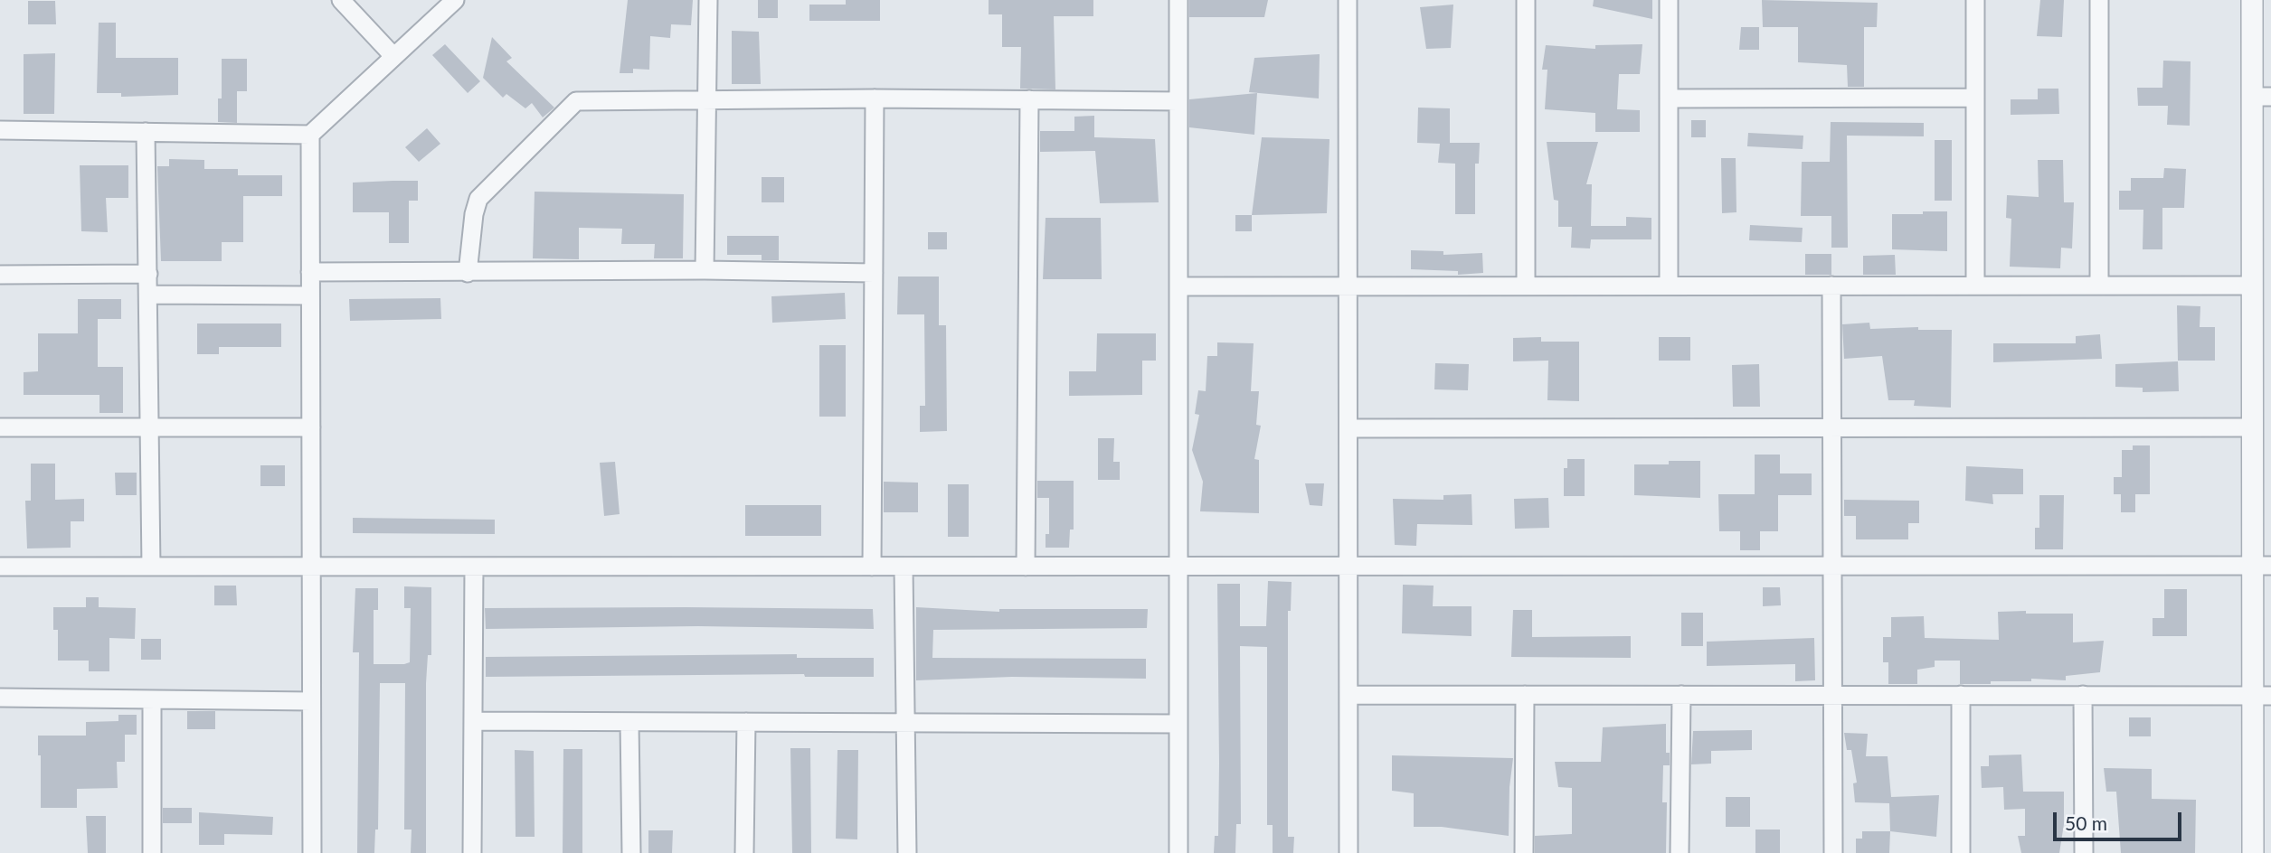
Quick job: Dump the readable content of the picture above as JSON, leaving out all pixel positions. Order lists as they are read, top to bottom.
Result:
{
  "scale_bar": "50 m"
}
